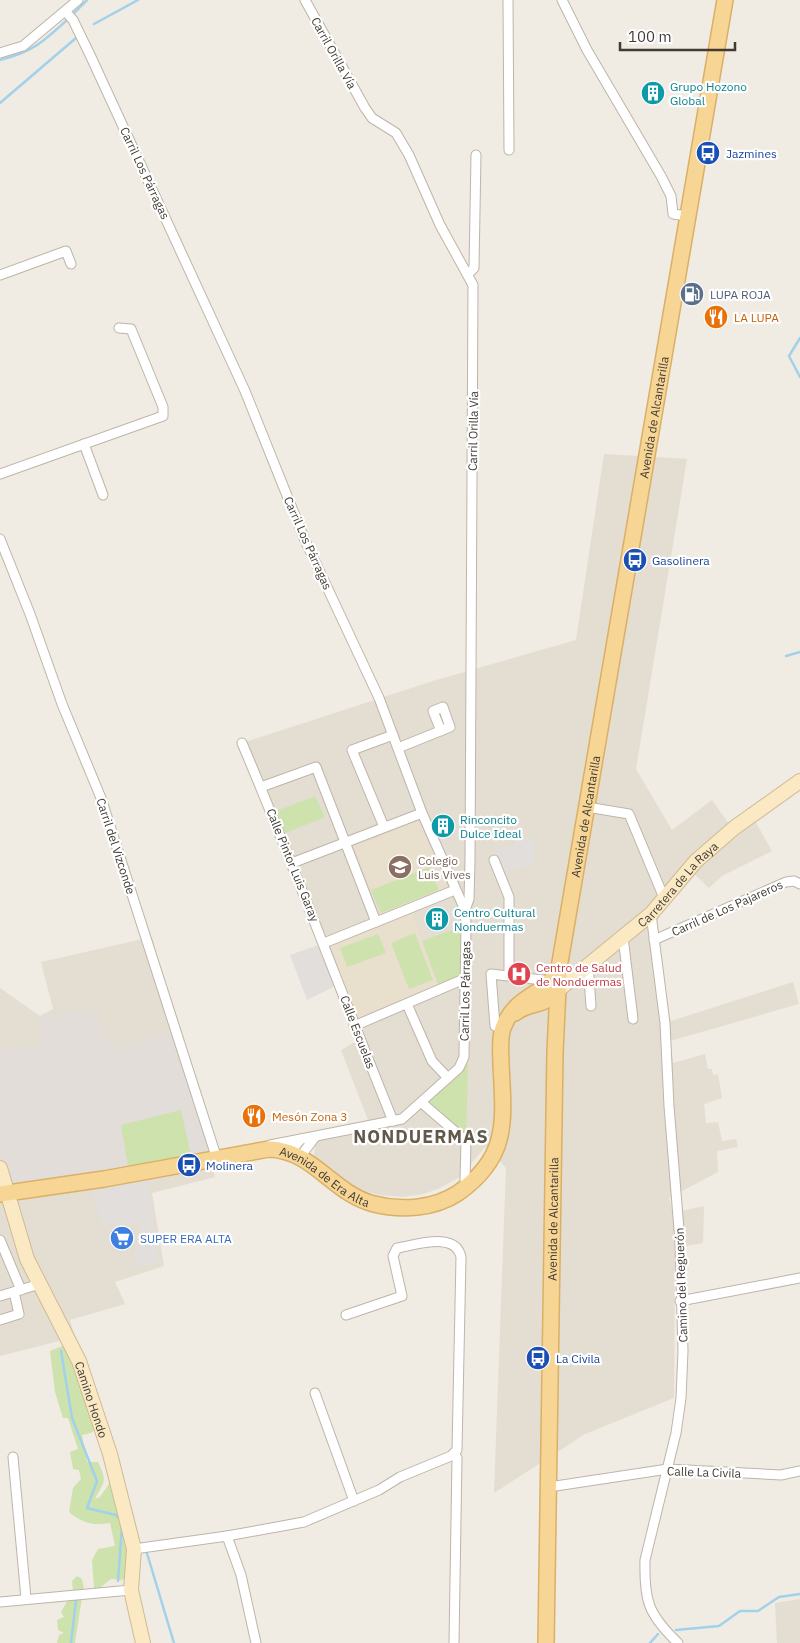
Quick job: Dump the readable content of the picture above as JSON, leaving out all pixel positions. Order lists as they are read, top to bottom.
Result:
{
  "streets": {
    "main road": [
      "Avenida de Alcantarilla",
      "Carretera de La Raya",
      "Avenida de Era Alta",
      "Camino Hondo"
    ],
    "street": [
      "Carril Orilla Vía",
      "Carril Los Párragas",
      "Carril del Vizconde",
      "Calle Pintor Luis Garay",
      "Carril de Los Pajareros",
      "Calle Escuelas",
      "Camino del Reguerón",
      "Calle La Civila"
    ]
  },
  "crossings": [
    ["Carril Orilla Vía", "Carril Los Párragas"],
    ["Carril Los Párragas", "Calle Escuelas"],
    ["Carril Los Párragas", "Avenida de Era Alta"],
    ["Avenida de Alcantarilla", "Carretera de La Raya"],
    ["Avenida de Alcantarilla", "Calle La Civila"],
    ["Carril del Vizconde", "Avenida de Era Alta"],
    ["Calle Pintor Luis Garay", "Calle Escuelas"],
    ["Carretera de La Raya", "Camino del Reguerón"],
    ["Carril de Los Pajareros", "Camino del Reguerón"],
    ["Avenida de Era Alta", "Camino Hondo"],
    ["Camino del Reguerón", "Calle La Civila"]
  ],
  "districts": ["NONDUERMAS"],
  "places": {
    "building": ["Grupo Hozono Global", "Rinconcito Dulce Ideal", "Centro Cultural Nonduermas"],
    "bus stop": [
      "Jazmines",
      "Gasolinera",
      "Molinera",
      "La Civila"
    ],
    "fuel station": ["LUPA ROJA"],
    "restaurant": ["LA LUPA", "Mesón Zona 3"],
    "school or university": ["Colegio Luis Vives"],
    "hospital": ["Centro de Salud de Nonduermas"],
    "supermarket": ["SUPER ERA ALTA"]
  },
  "scale_bar": "100 m"
}
